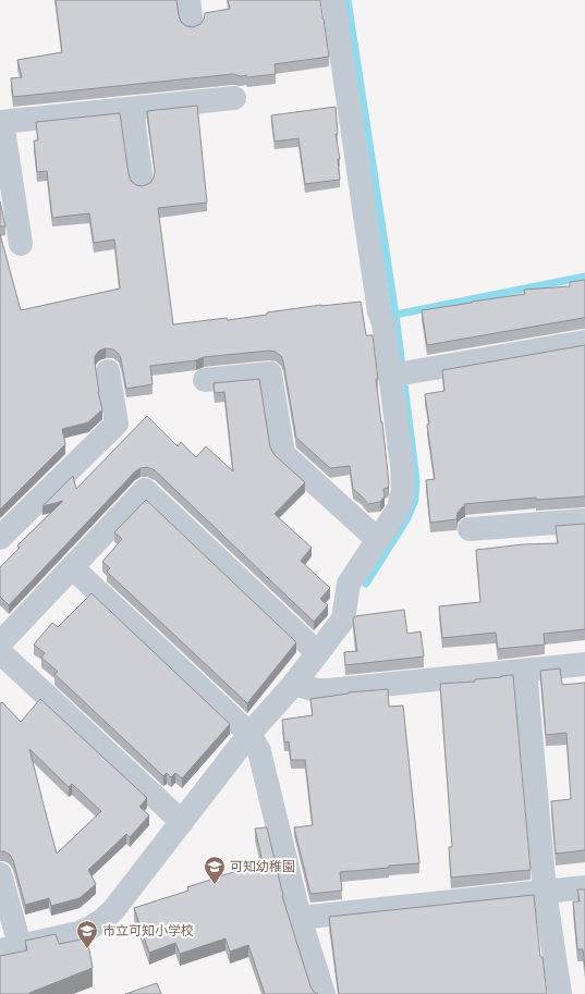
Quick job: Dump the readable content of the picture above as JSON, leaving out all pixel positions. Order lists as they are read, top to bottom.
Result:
{
  "places": {
    "school or university": ["可知幼稚園", "市立可知小学校"]
  }
}
